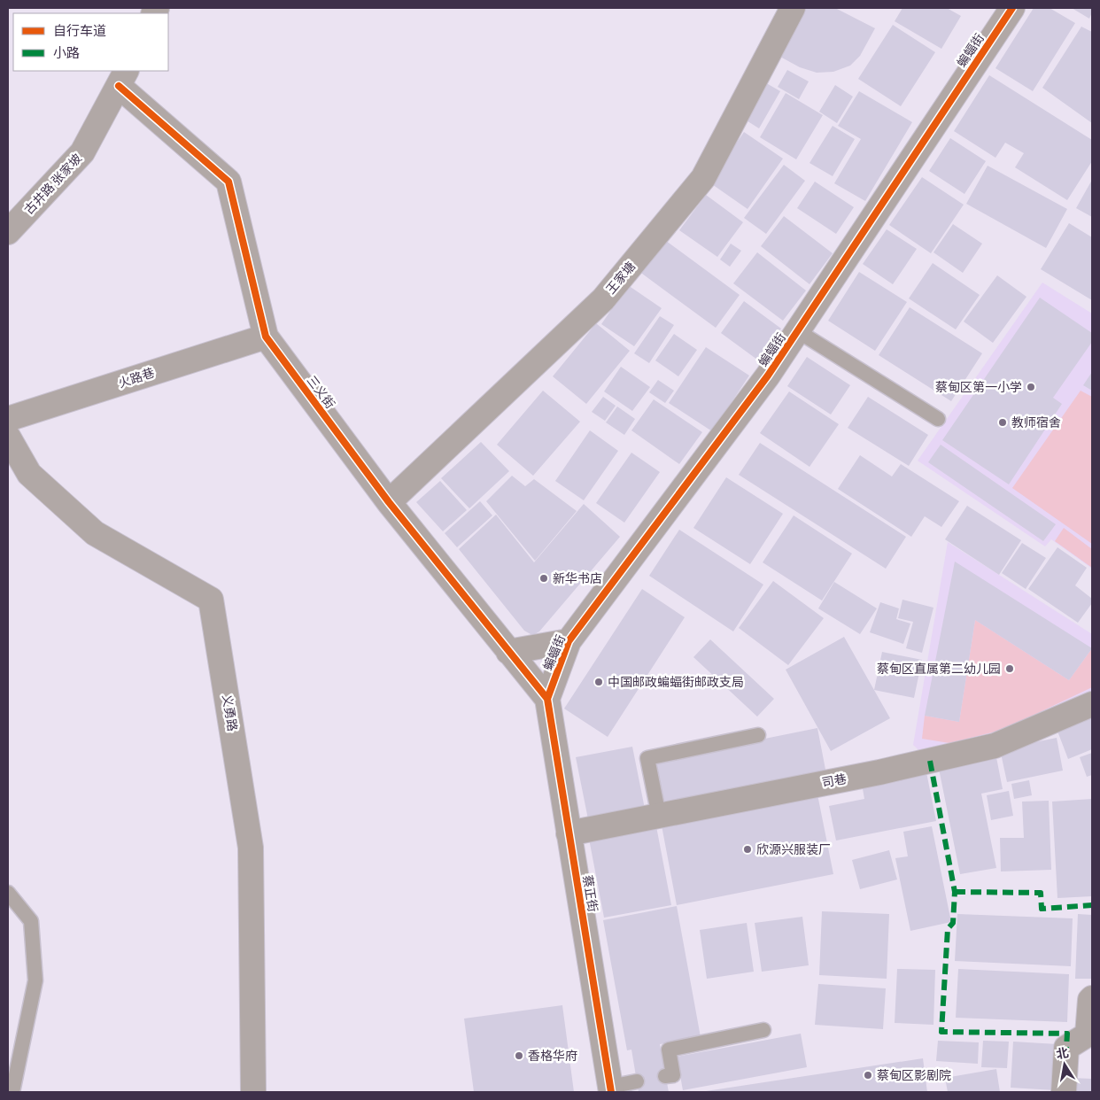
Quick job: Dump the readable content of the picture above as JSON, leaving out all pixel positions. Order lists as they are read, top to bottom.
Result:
{
  "streets": {
    "street": [
      "蝙蝠街",
      "古井路 张家坡",
      "王家塘",
      "火路巷",
      "三义街",
      "义勇路",
      "司巷",
      "蔡正街"
    ]
  },
  "crossings": [
    ["蝙蝠街", "三义街"],
    ["蝙蝠街", "蔡正街"],
    ["古井路 张家坡", "三义街"],
    ["王家塘", "三义街"],
    ["火路巷", "三义街"],
    ["三义街", "蔡正街"],
    ["司巷", "蔡正街"]
  ],
  "places": [
    "蔡甸区第一小学",
    "教师宿舍",
    "新华书店",
    "蔡甸区直属第二幼儿园",
    "中国邮政蝙蝠街邮政支局",
    "欣源兴服装厂",
    "香格华府",
    "蔡甸区影剧院"
  ],
  "legend": ["自行车道", "小路"],
  "north": "top"
}
